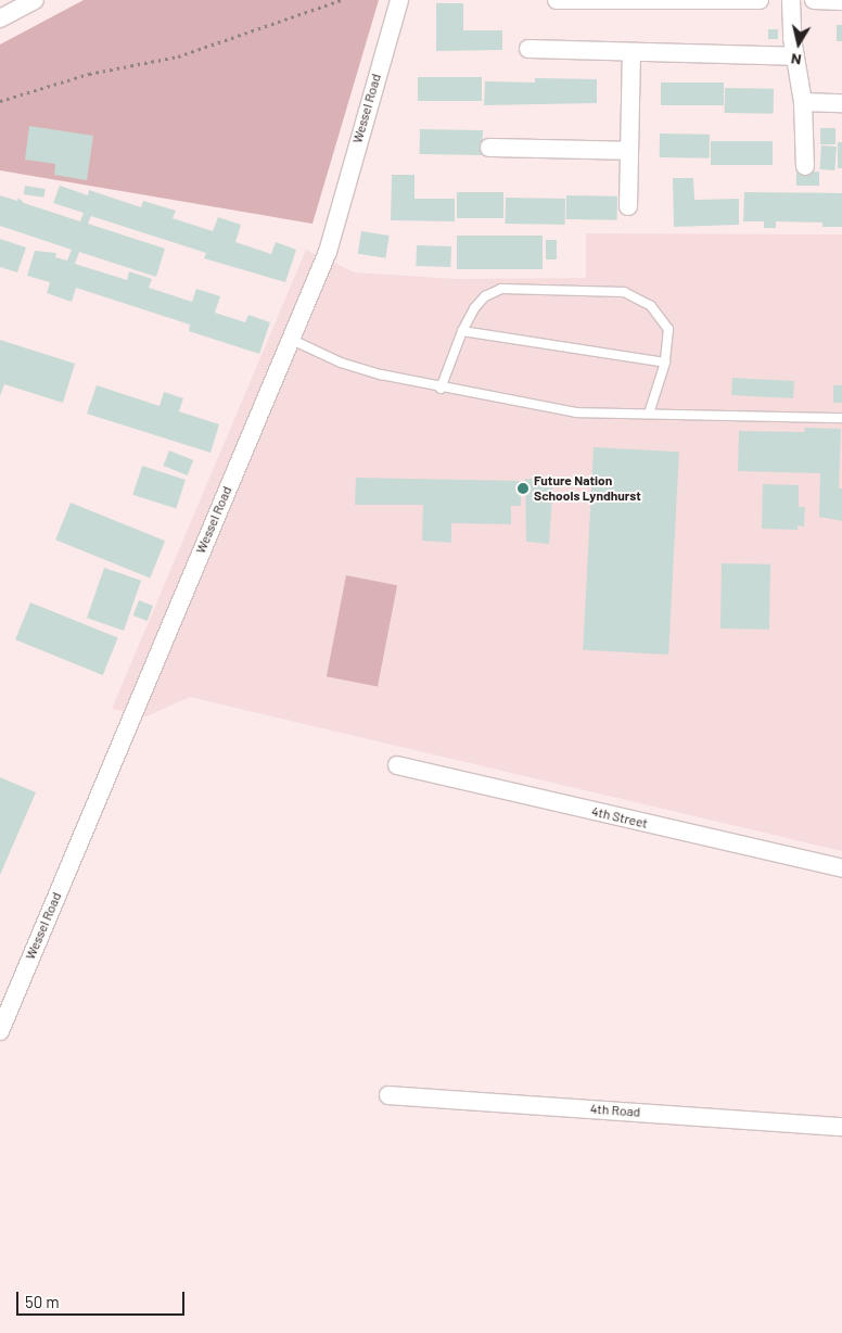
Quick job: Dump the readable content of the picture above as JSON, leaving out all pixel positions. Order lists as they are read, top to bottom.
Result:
{
  "streets": {
    "street": ["Wessel Road", "4th Street", "4th Road"]
  },
  "places": ["Future Nation Schools Lyndhurst"],
  "scale_bar": "50 m",
  "north": "bottom"
}
